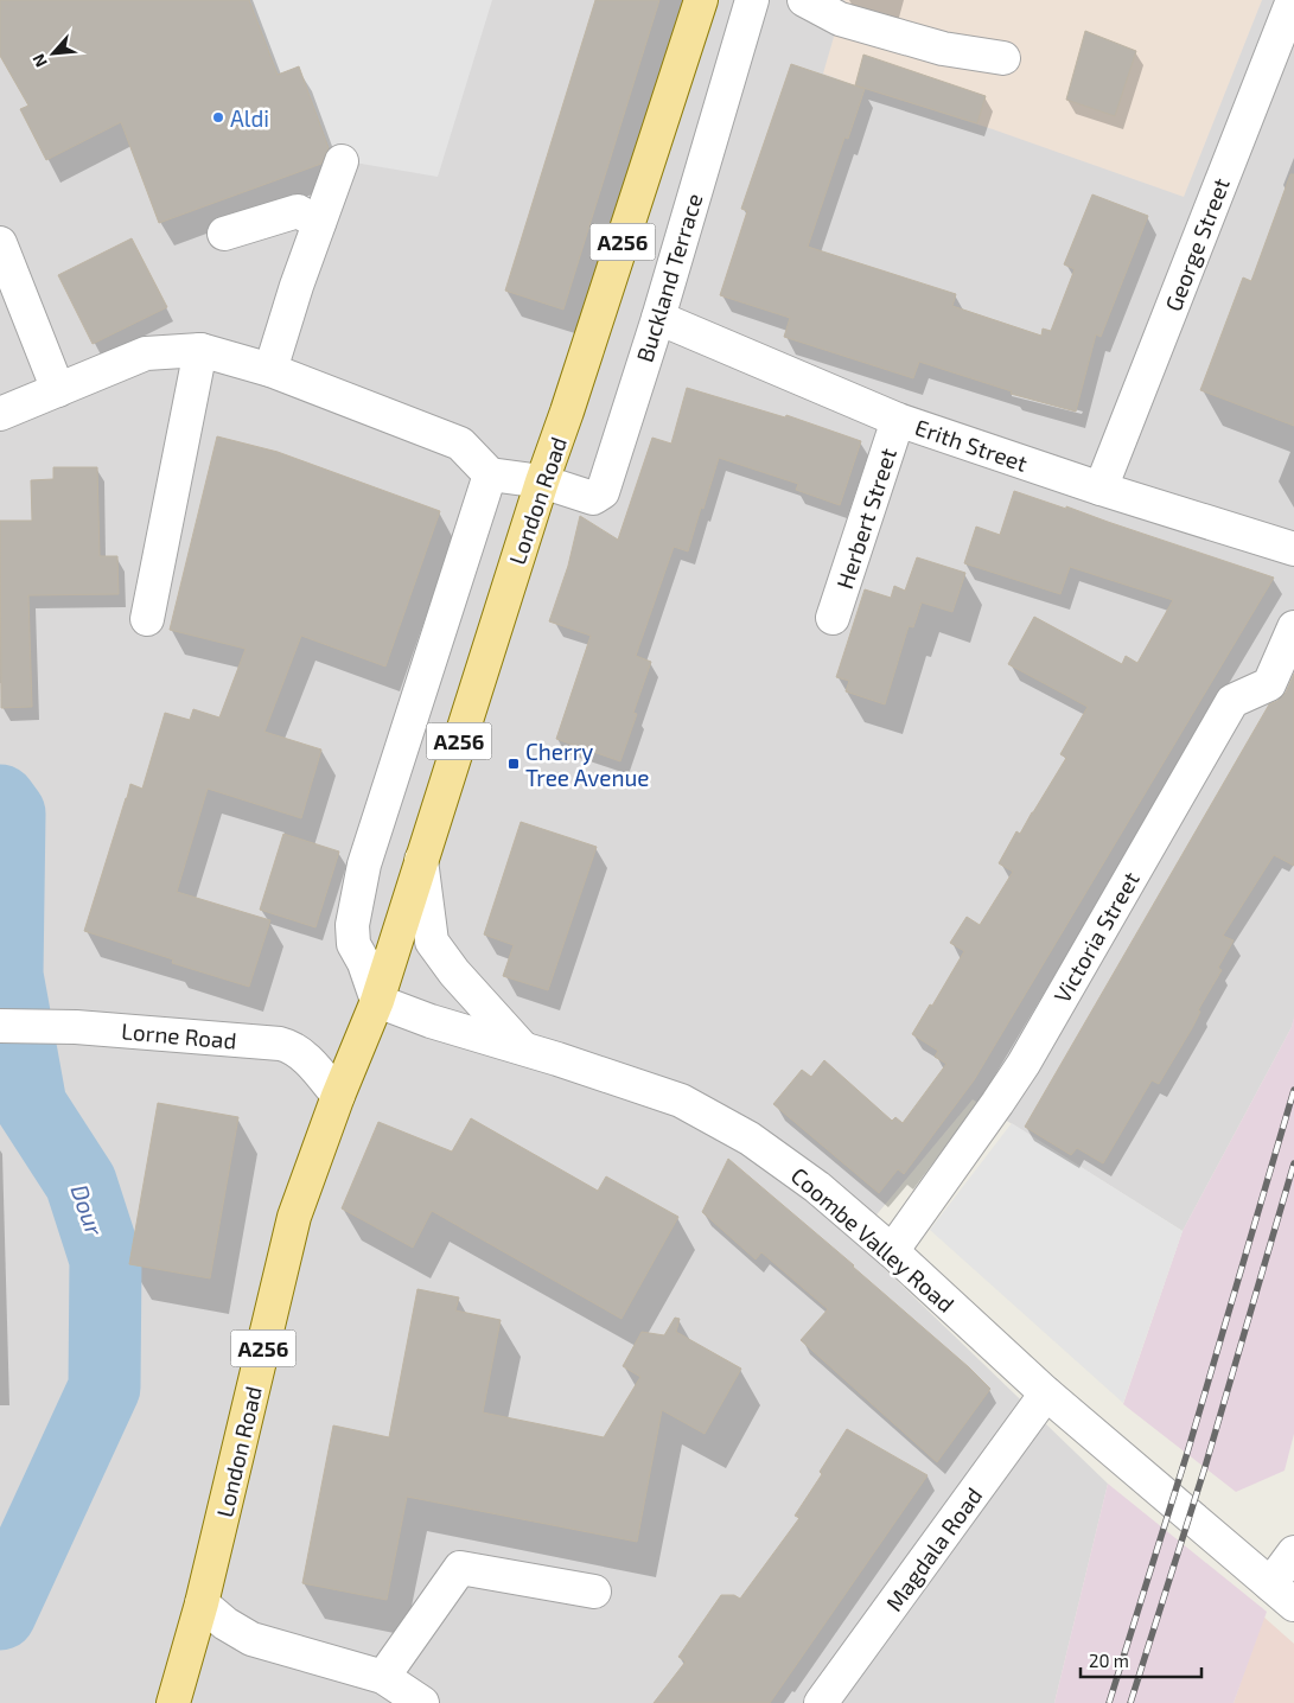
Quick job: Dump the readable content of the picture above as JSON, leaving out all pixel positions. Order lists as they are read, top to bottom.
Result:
{
  "streets": {
    "main road": ["A256", "London Road"],
    "street": [
      "George Street",
      "Buckland Terrace",
      "Erith Street",
      "Herbert Street",
      "Victoria Street",
      "Lorne Road",
      "Coombe Valley Road",
      "Magdala Road"
    ]
  },
  "crossings": [
    ["George Street", "Erith Street"],
    ["Buckland Terrace", "Erith Street"],
    ["Buckland Terrace", "London Road"],
    ["Erith Street", "Herbert Street"],
    ["London Road", "Lorne Road"],
    ["London Road", "Coombe Valley Road"],
    ["Victoria Street", "Coombe Valley Road"],
    ["Coombe Valley Road", "Magdala Road"]
  ],
  "water": ["Dour"],
  "places": {
    "other": ["Aldi"],
    "transit": ["Cherry Tree Avenue"]
  },
  "scale_bar": "20 m",
  "north": "bottom left"
}
